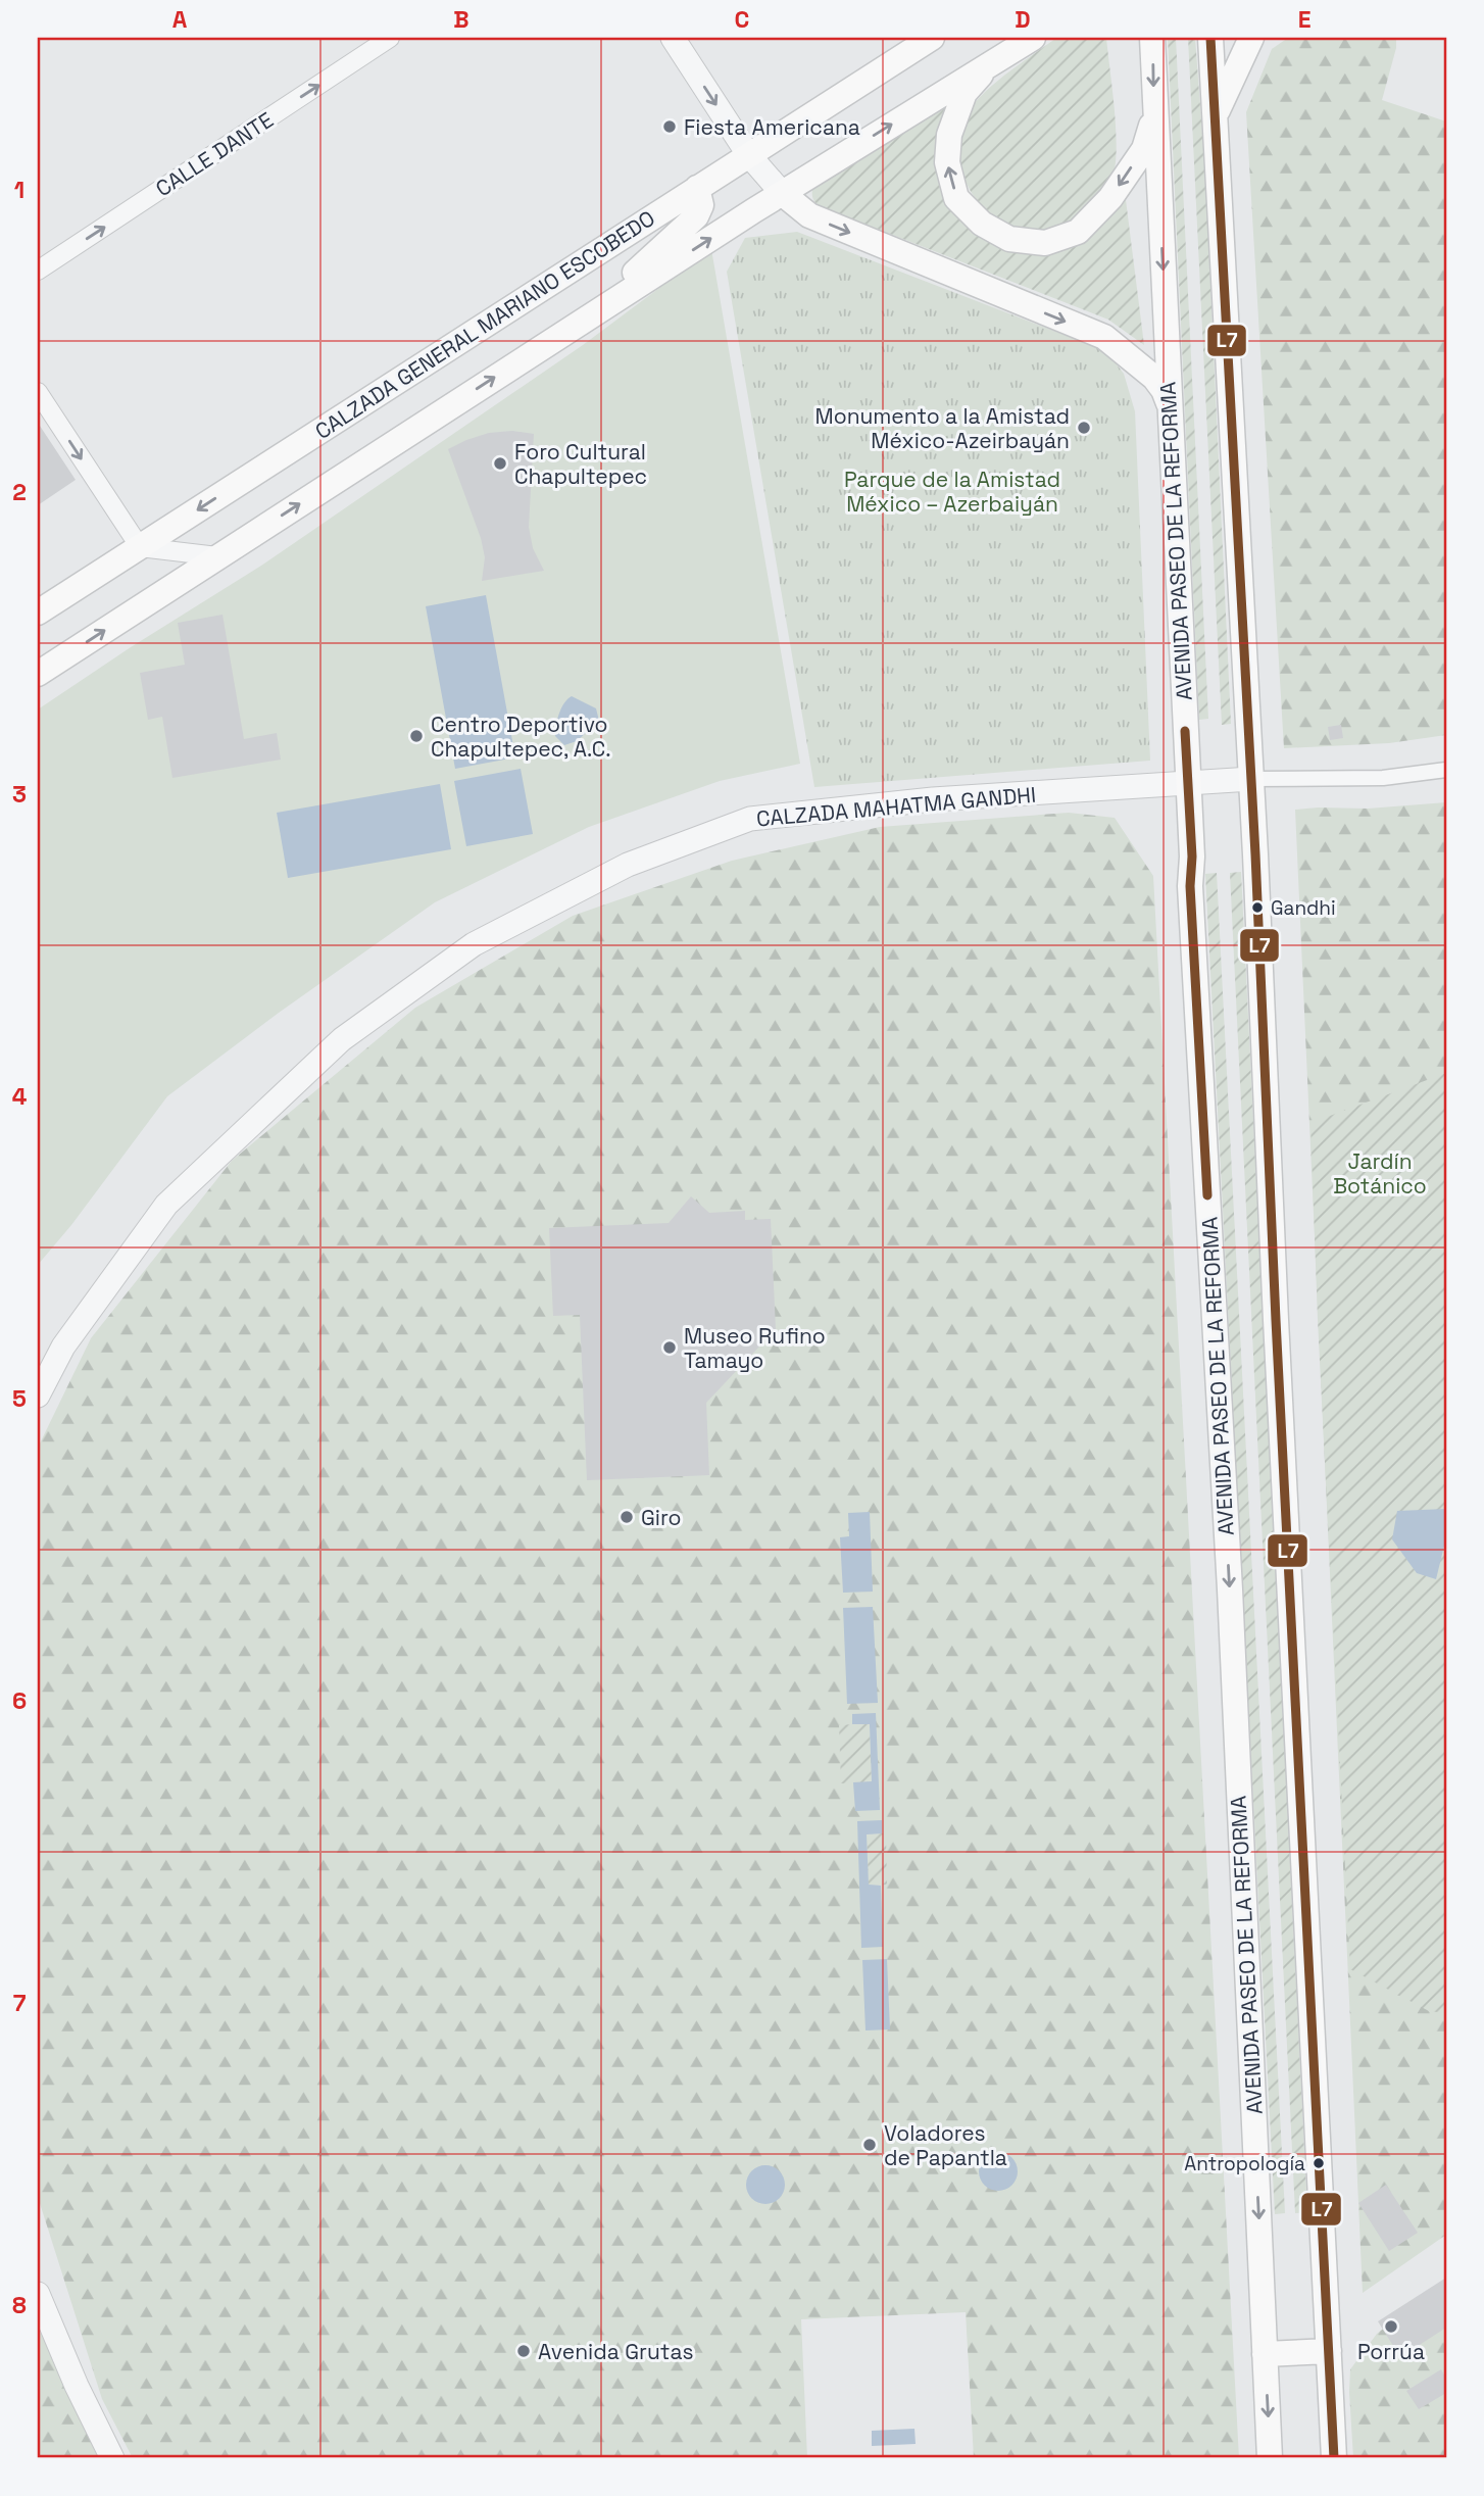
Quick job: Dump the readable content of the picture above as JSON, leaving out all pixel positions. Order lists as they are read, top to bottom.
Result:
{
  "streets": {
    "main road": ["CALZADA GENERAL MARIANO ESCOBEDO", "AVENIDA PASEO DE LA REFORMA"],
    "street": ["CALLE DANTE", "CALZADA MAHATMA GANDHI"]
  },
  "crossings": [
    ["AVENIDA PASEO DE LA REFORMA", "CALZADA MAHATMA GANDHI"]
  ],
  "one_way": ["CALLE DANTE"],
  "parks": ["Parque de la Amistad México – Azerbaiyán", "Jardín Botánico"],
  "places": [
    "Fiesta Americana",
    "Monumento a la Amistad México-Azeirbayán",
    "Foro Cultural Chapultepec",
    "Centro Deportivo Chapultepec, A.C.",
    "Gandhi",
    "Museo Rufino Tamayo",
    "Giro",
    "Voladores de Papantla",
    "Antropología",
    "Porrúa",
    "Avenida Grutas"
  ],
  "lines": ["transit line L7"],
  "grid": {
    "columns": [
      "A",
      "B",
      "C",
      "D",
      "E"
    ],
    "rows": [
      "1",
      "2",
      "3",
      "4",
      "5",
      "6",
      "7",
      "8"
    ]
  }
}
